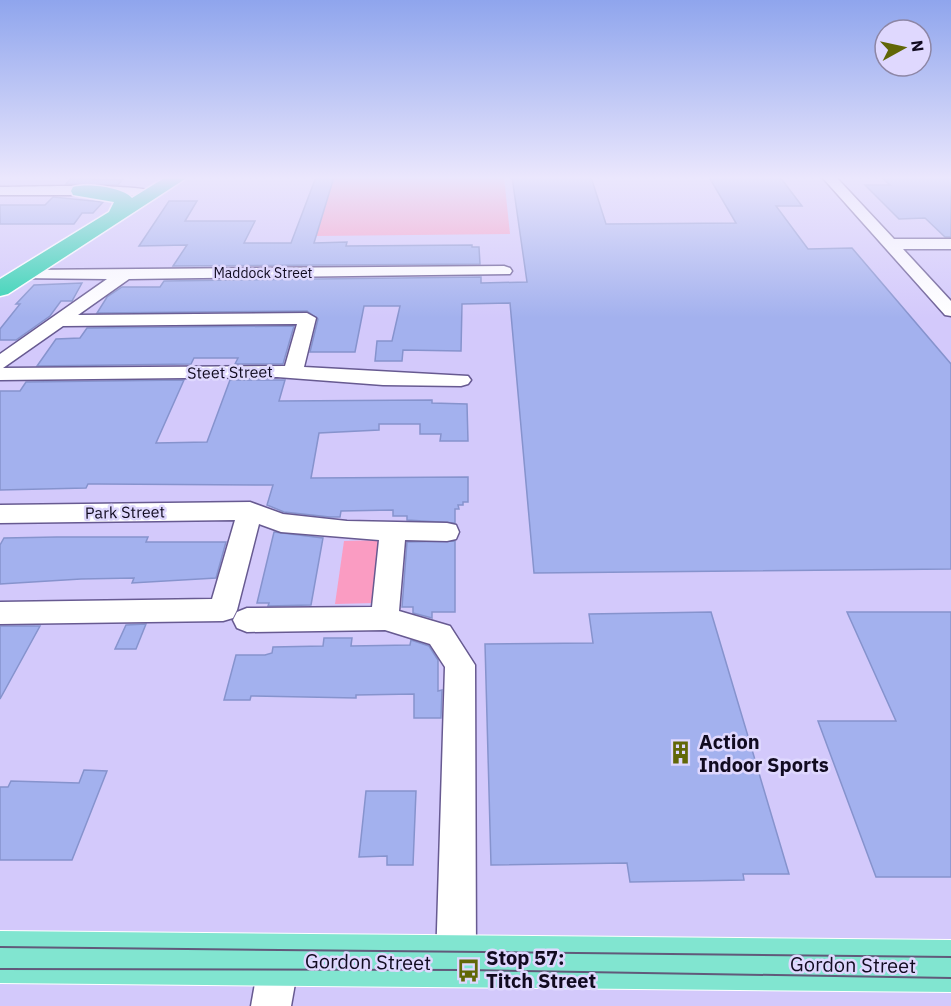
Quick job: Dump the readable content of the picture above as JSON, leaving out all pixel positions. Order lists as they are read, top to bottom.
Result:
{
  "streets": {
    "main road": ["Gordon Street"],
    "street": ["Maddock Street", "Steet Street", "Park Street"]
  },
  "places": {
    "building": ["Action Indoor Sports"],
    "bus stop": ["Stop 57: Titch Street"]
  },
  "north": "right"
}
